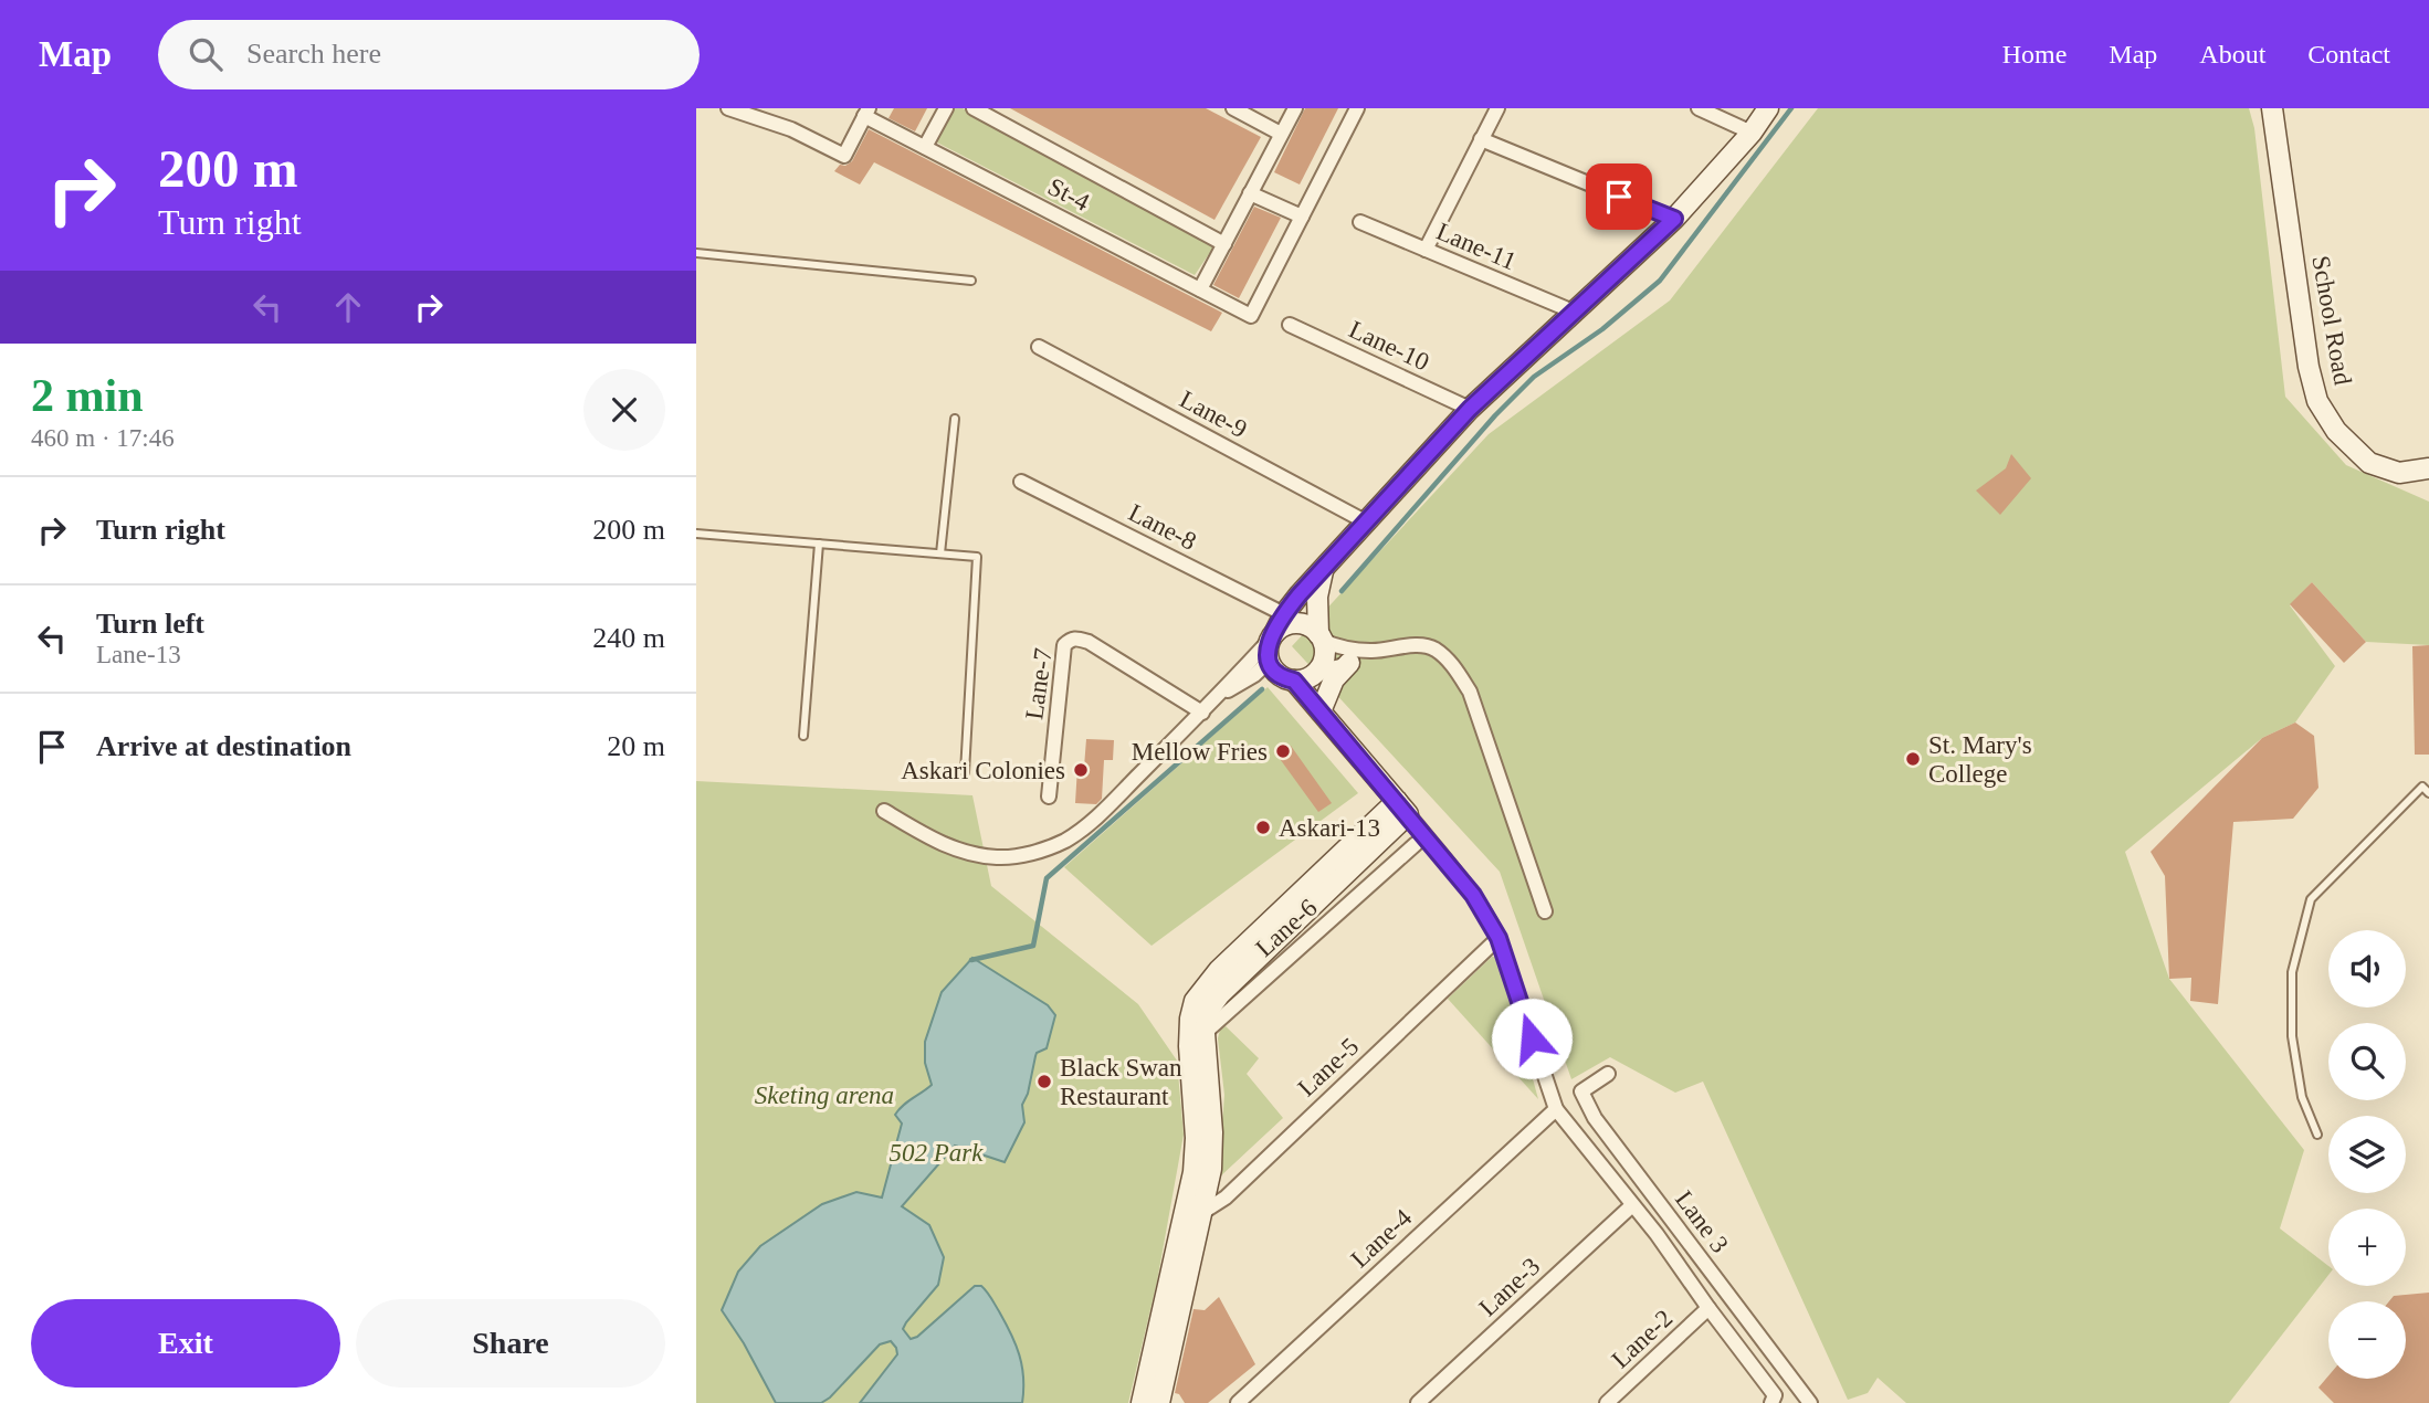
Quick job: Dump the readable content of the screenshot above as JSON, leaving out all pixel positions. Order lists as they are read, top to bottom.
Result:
{
  "streets": {
    "street": [
      "St-4",
      "Lane-11",
      "School Road",
      "Lane-10",
      "Lane-9",
      "Lane-8",
      "Lane-7",
      "Lane-6",
      "Lane-5",
      "Lane 3",
      "Lane-4",
      "Lane-3",
      "Lane-2"
    ]
  },
  "parks": ["Sketing arena", "502 Park"],
  "places": [
    "Mellow Fries",
    "St. Mary's College",
    "Askari Colonies",
    "Askari-13",
    "Black Swan Restaurant"
  ],
  "page": {
    "header": "Map",
    "search": "Search here",
    "nav": [
      "Home",
      "Map",
      "About",
      "Contact"
    ],
    "turn": ["200 m", "Turn right"],
    "heading": ["2 min", "460 m · 17:46"],
    "list": [
      {
        "name": "Turn right",
        "value": "200 m"
      },
      {
        "name": "Turn left",
        "note": "Lane-13",
        "value": "240 m"
      },
      {
        "name": "Arrive at destination",
        "value": "20 m"
      }
    ],
    "map_buttons": ["+", "−"],
    "buttons": ["Exit", "Share"]
  }
}
